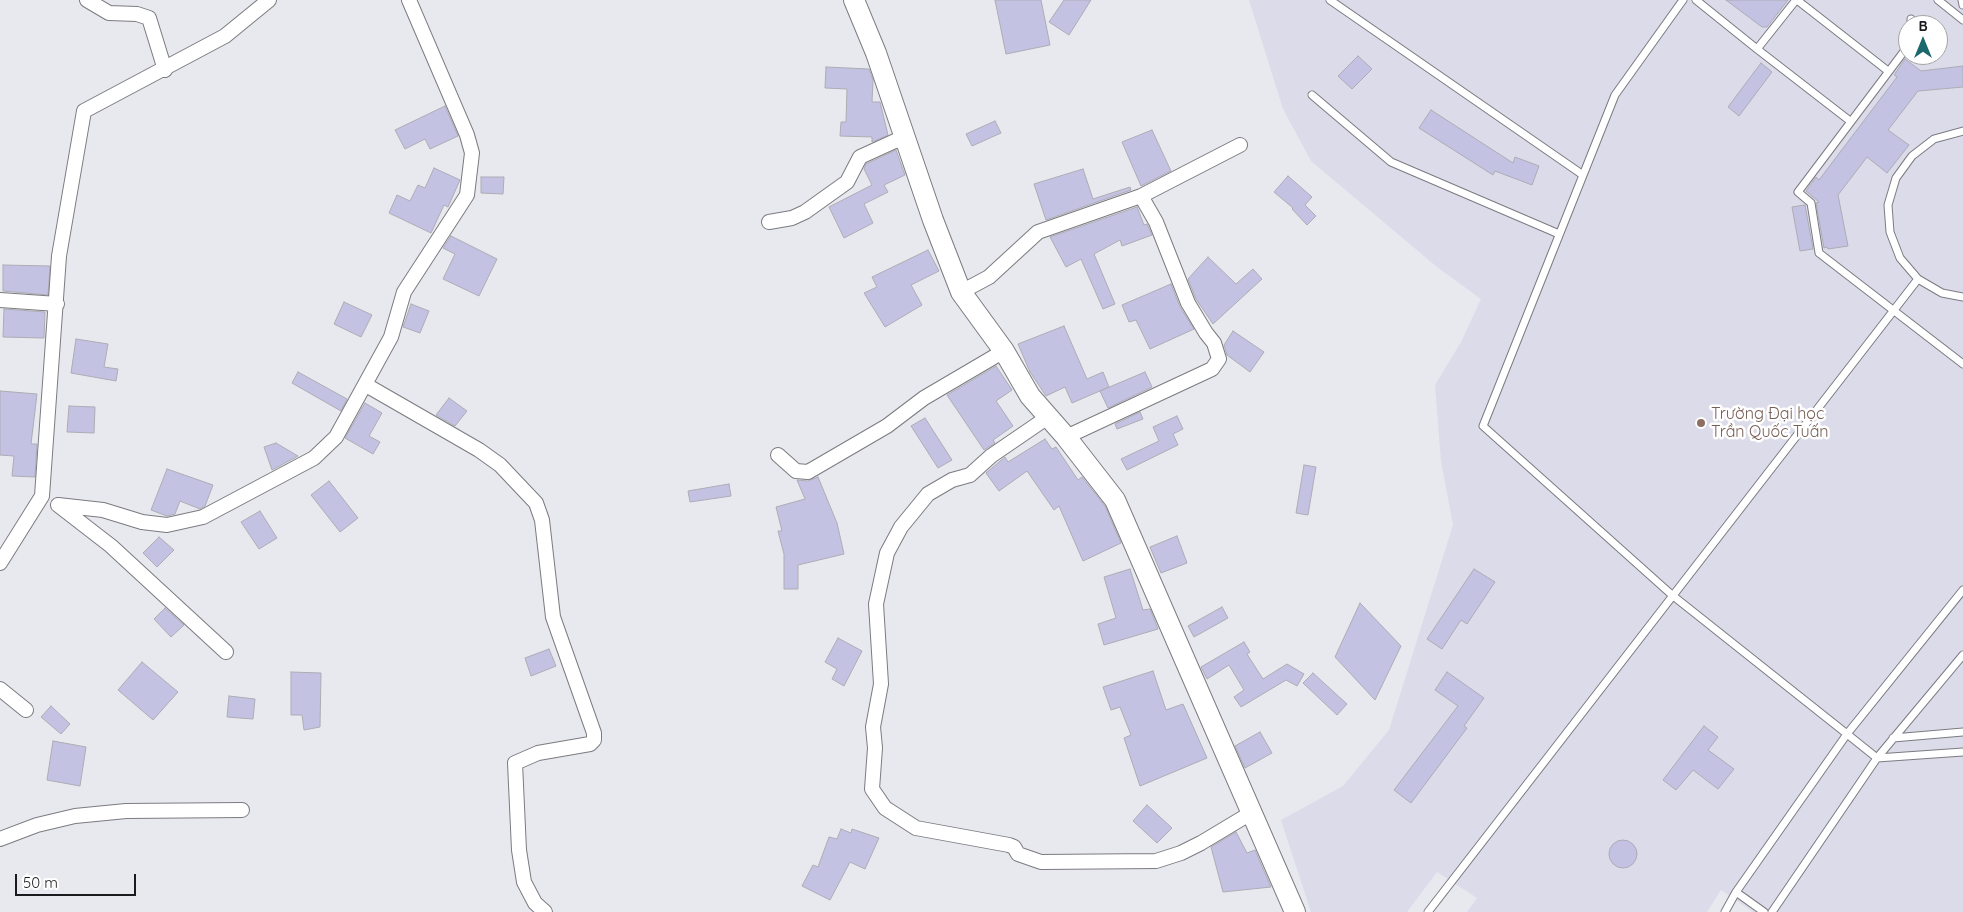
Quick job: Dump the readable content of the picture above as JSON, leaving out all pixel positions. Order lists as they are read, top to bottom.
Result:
{
  "places": ["Trường Đại học Trần Quốc Tuấn"],
  "scale_bar": "50 m",
  "north": "top"
}
